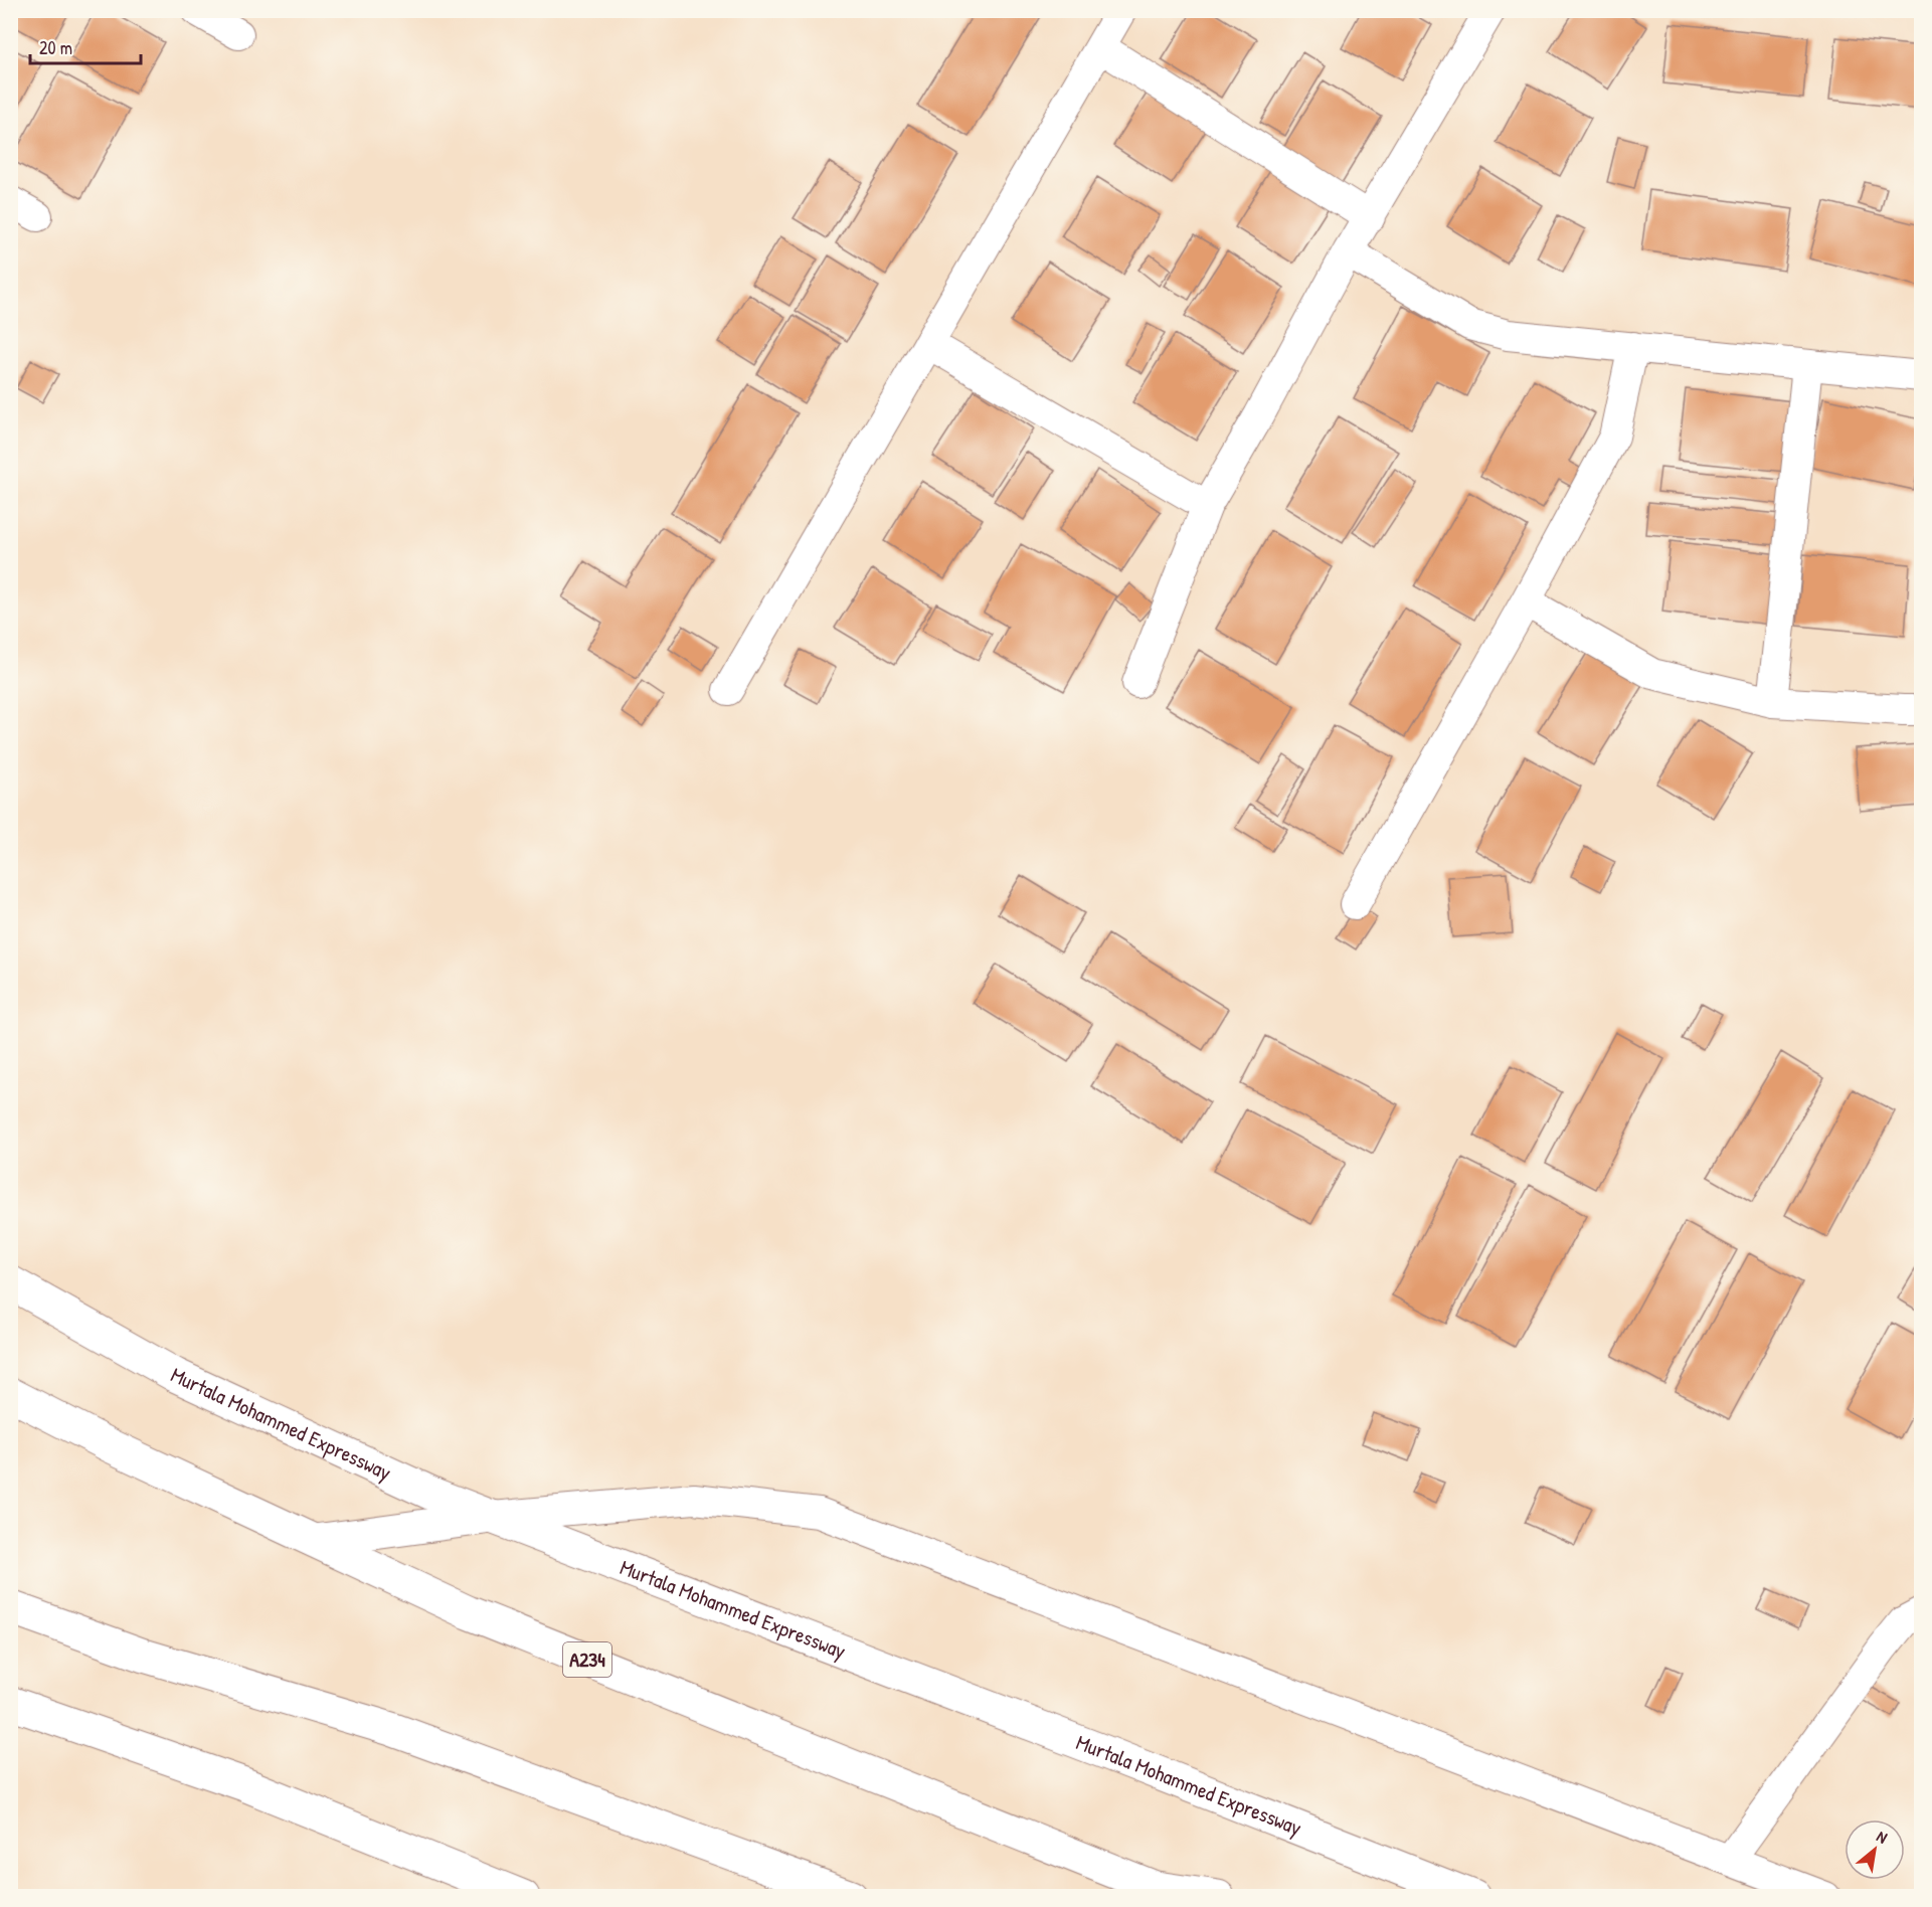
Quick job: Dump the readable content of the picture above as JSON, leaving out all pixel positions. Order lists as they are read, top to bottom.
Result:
{
  "streets": {
    "highway": ["Murtala Mohammed Expressway", "A234"]
  },
  "scale_bar": "20 m",
  "north": "top right"
}
